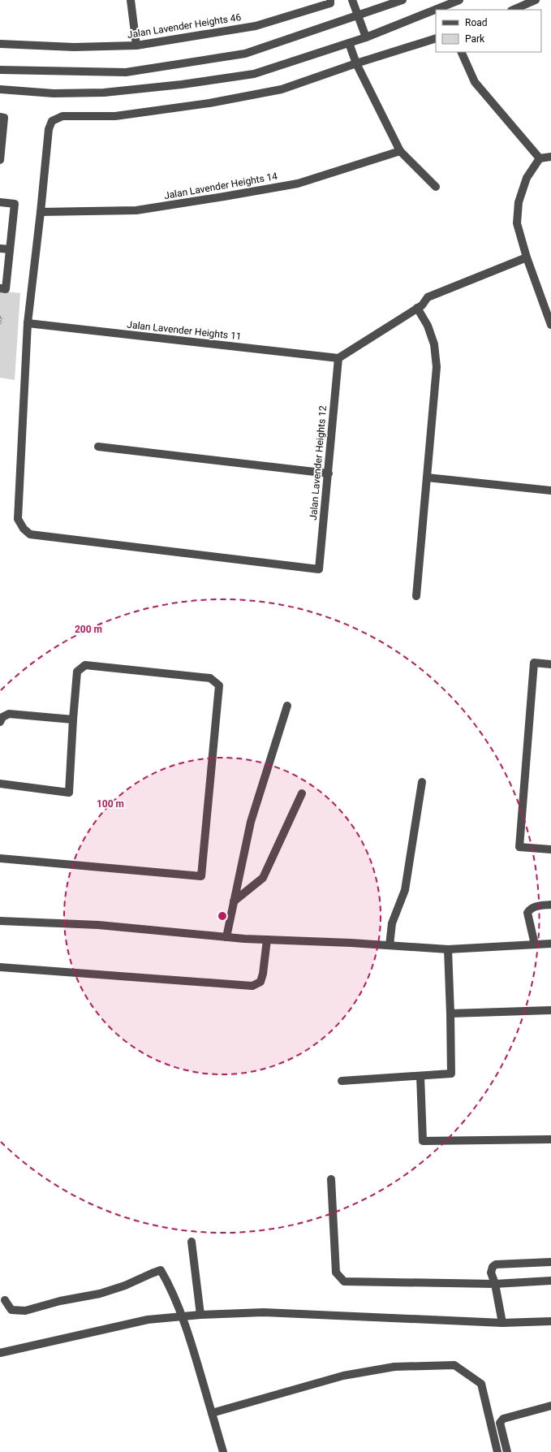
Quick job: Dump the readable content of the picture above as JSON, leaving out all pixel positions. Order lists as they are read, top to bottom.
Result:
{
  "streets": {
    "street": [
      "Jalan Lavender Heights 46",
      "Jalan Lavender Heights 14",
      "Jalan Lavender Heights 11",
      "Jalan Lavender Heights 12"
    ]
  },
  "crossings": [
    ["Jalan Lavender Heights 11", "Jalan Lavender Heights 12"]
  ],
  "legend": ["Road", "Park"],
  "rings": ["200 m", "100 m"]
}
